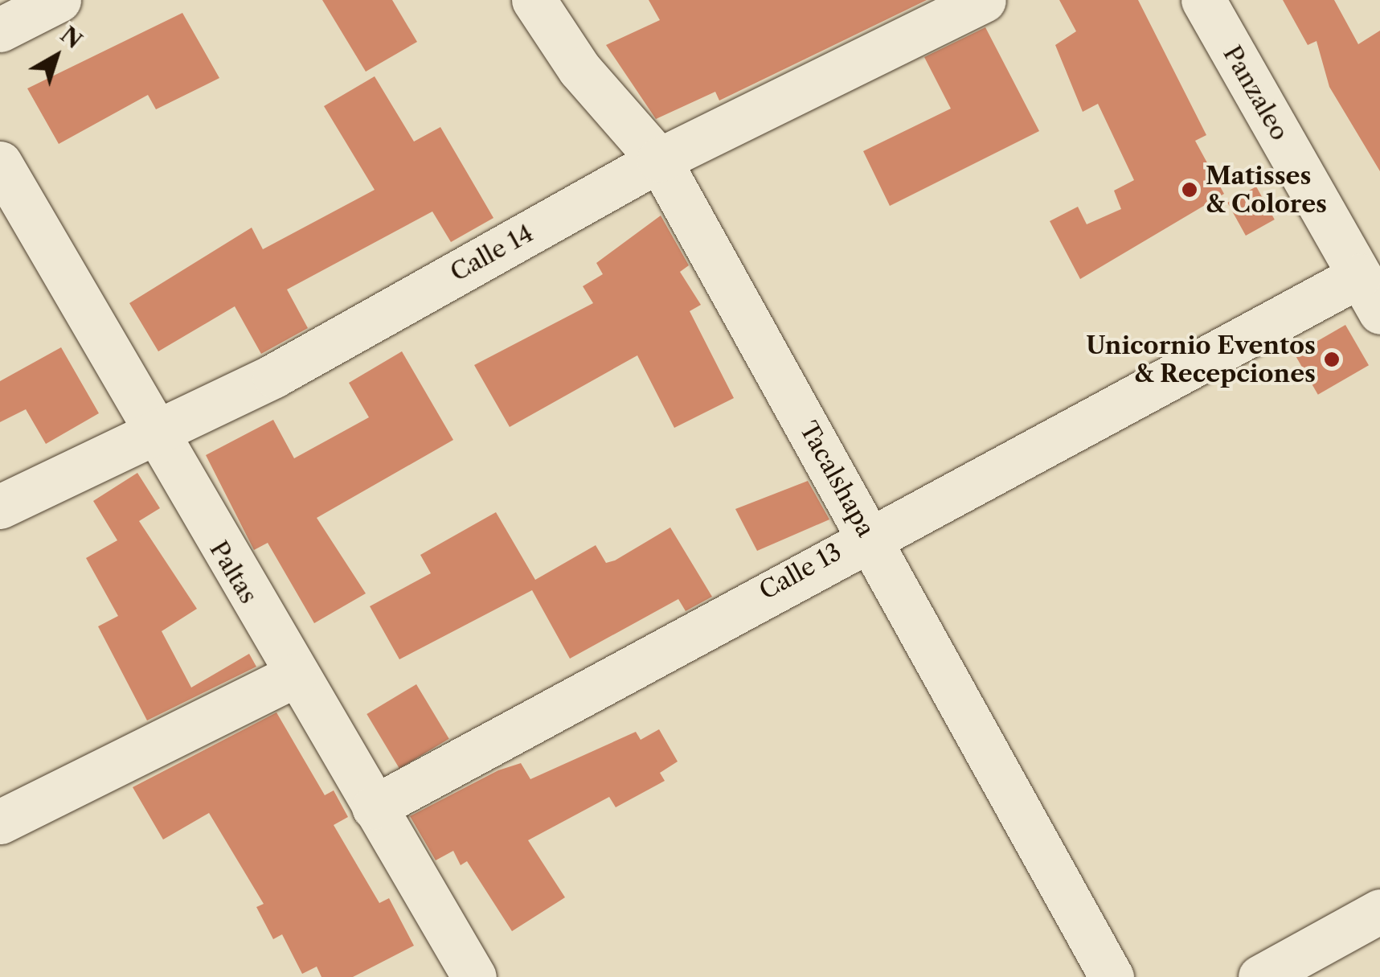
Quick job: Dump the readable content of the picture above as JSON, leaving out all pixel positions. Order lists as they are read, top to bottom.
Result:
{
  "streets": {
    "street": [
      "Panzaleo",
      "Calle 14",
      "Tacalshapa",
      "Calle 13",
      "Paltas"
    ]
  },
  "crossings": [
    ["Panzaleo", "Calle 13"],
    ["Calle 14", "Tacalshapa"],
    ["Calle 14", "Paltas"],
    ["Tacalshapa", "Calle 13"],
    ["Calle 13", "Paltas"]
  ],
  "places": ["Matisses & Colores", "Unicornio Eventos & Recepciones"],
  "north": "top right"
}
